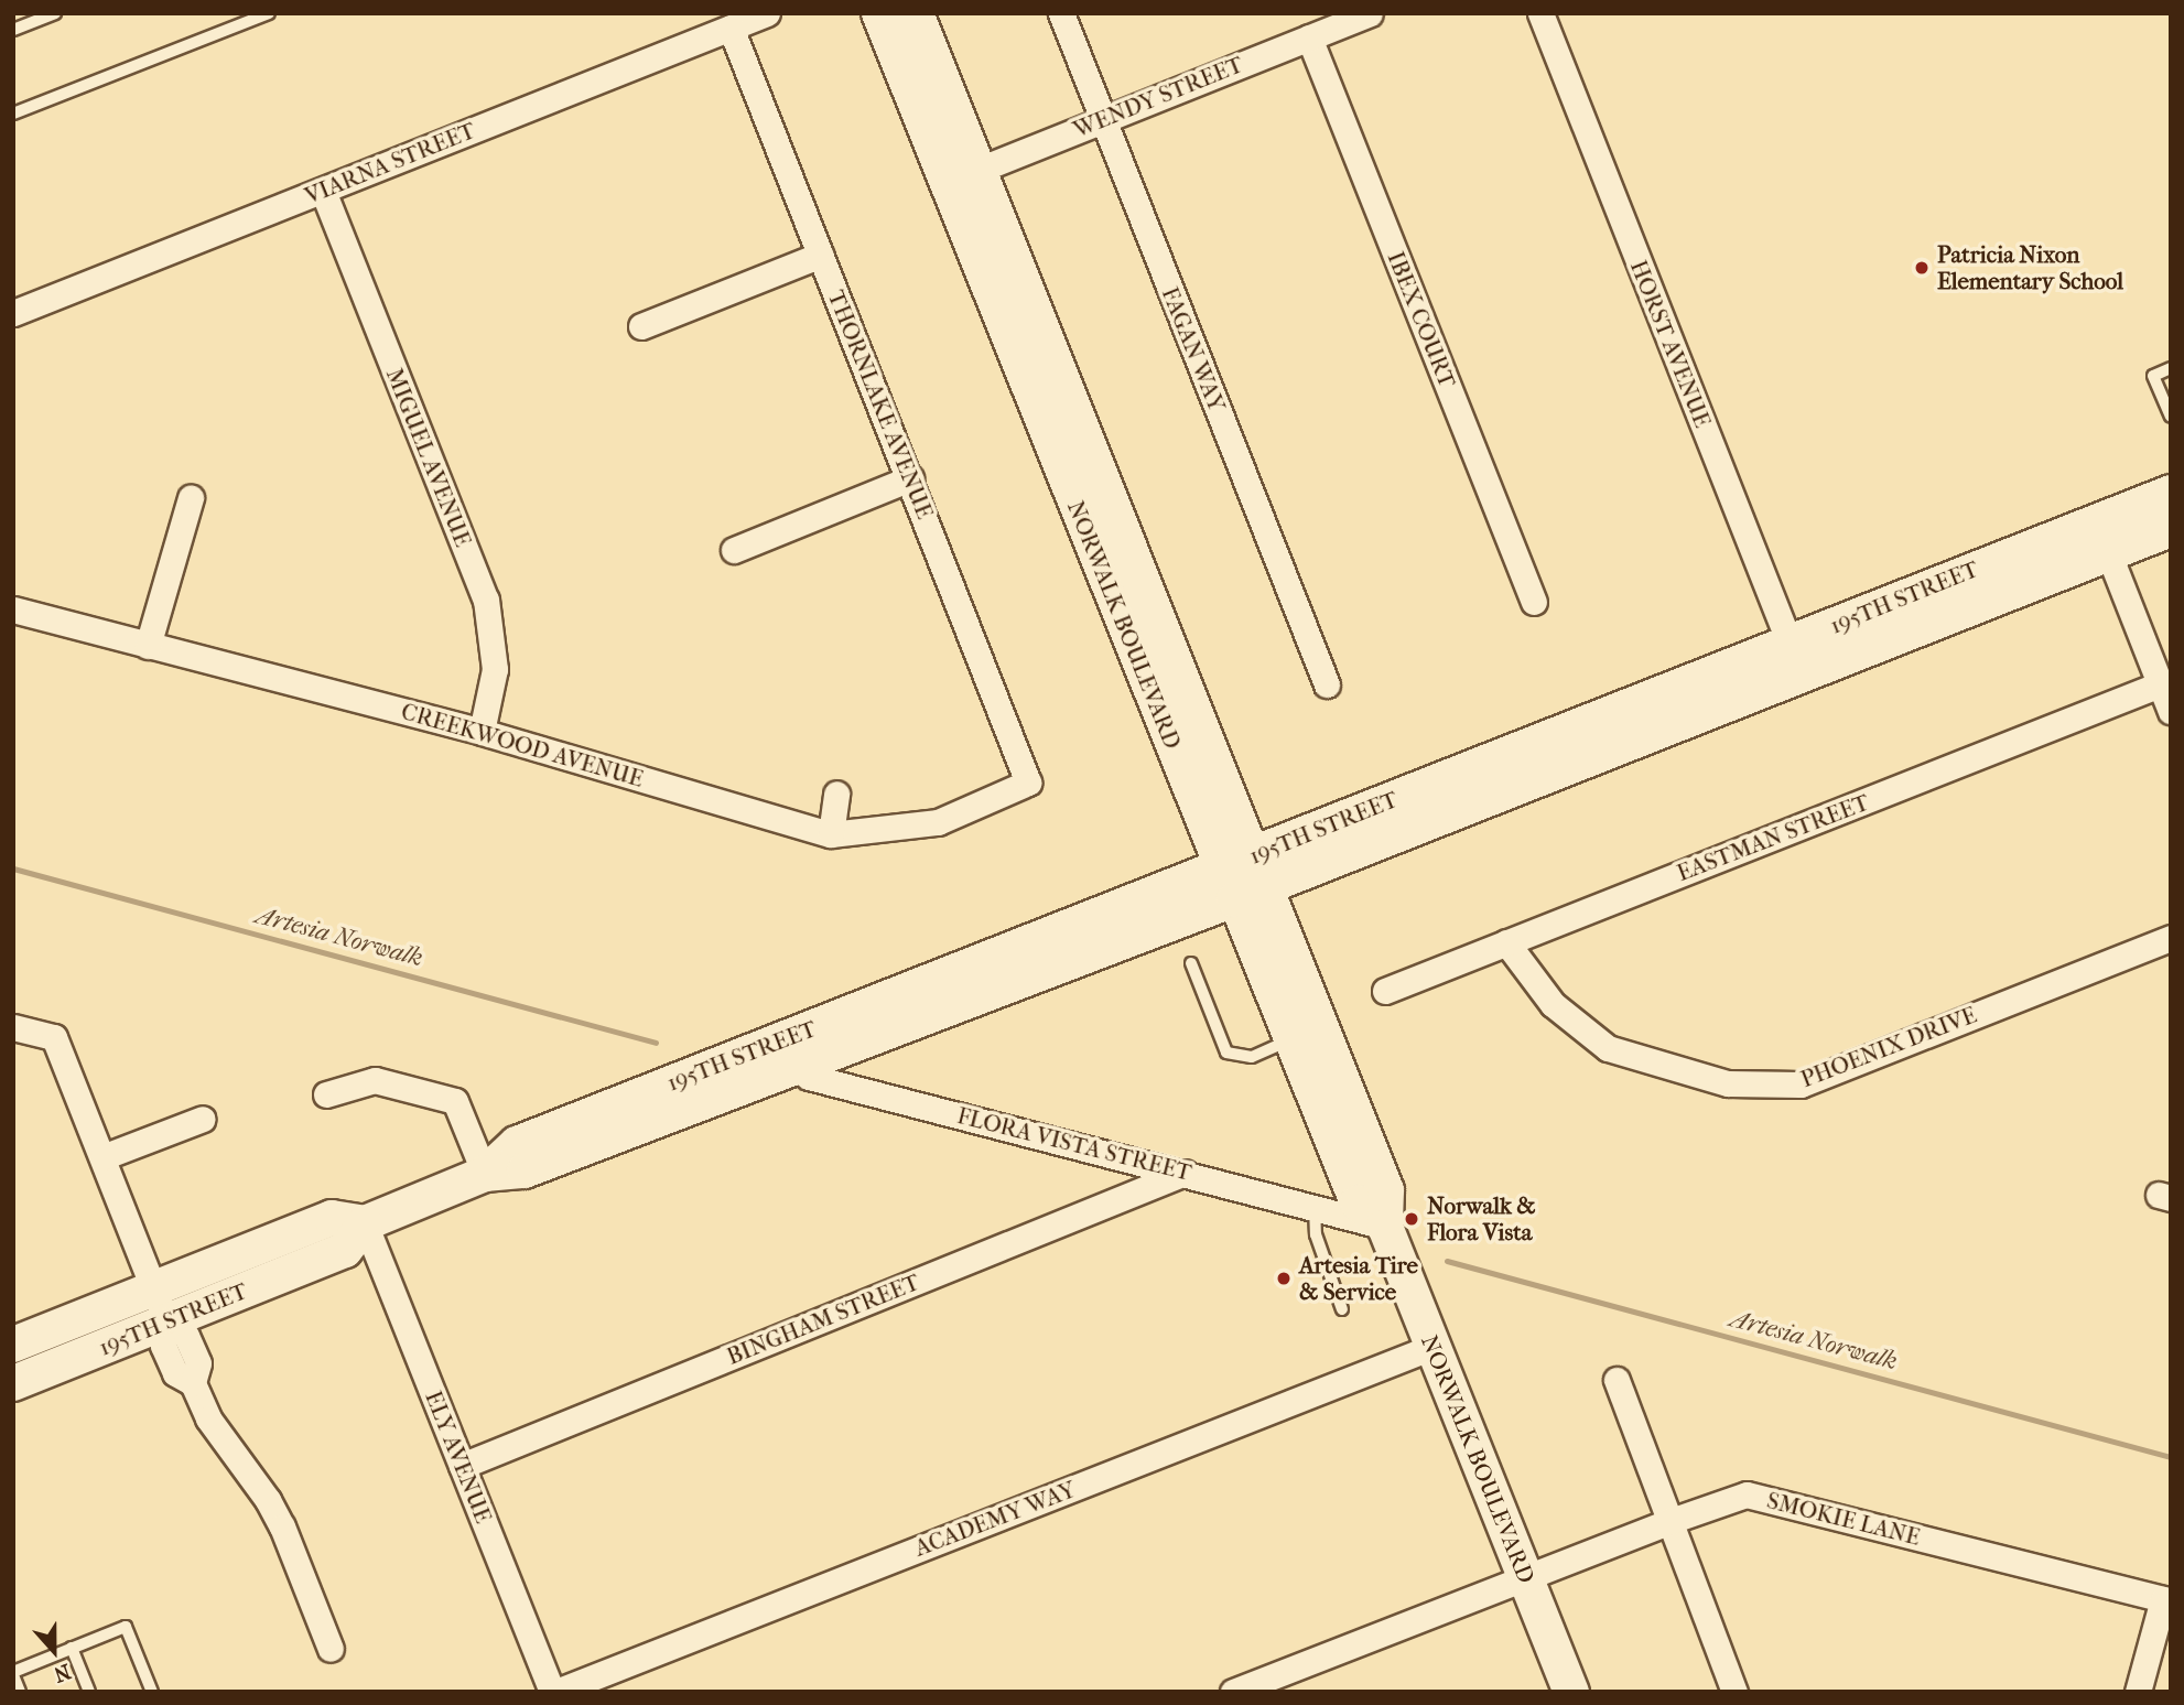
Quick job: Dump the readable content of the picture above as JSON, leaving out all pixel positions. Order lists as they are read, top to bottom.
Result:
{
  "streets": {
    "street": [
      "WENDY STREET",
      "VIARNA STREET",
      "IBEX COURT",
      "HORST AVENUE",
      "FAGAN WAY",
      "THORNLAKE AVENUE",
      "MIGUEL AVENUE",
      "195TH STREET",
      "NORWALK BOULEVARD",
      "CREEKWOOD AVENUE",
      "EASTMAN STREET",
      "PHOENIX DRIVE",
      "FLORA VISTA STREET",
      "BINGHAM STREET",
      "ELY AVENUE",
      "ACADEMY WAY",
      "SMOKIE LANE"
    ]
  },
  "crossings": [
    ["WENDY STREET", "IBEX COURT"],
    ["WENDY STREET", "FAGAN WAY"],
    ["WENDY STREET", "NORWALK BOULEVARD"],
    ["VIARNA STREET", "THORNLAKE AVENUE"],
    ["VIARNA STREET", "MIGUEL AVENUE"],
    ["HORST AVENUE", "195TH STREET"],
    ["THORNLAKE AVENUE", "CREEKWOOD AVENUE"],
    ["MIGUEL AVENUE", "CREEKWOOD AVENUE"],
    ["195TH STREET", "NORWALK BOULEVARD"],
    ["195TH STREET", "FLORA VISTA STREET"],
    ["195TH STREET", "ELY AVENUE"],
    ["NORWALK BOULEVARD", "FLORA VISTA STREET"],
    ["NORWALK BOULEVARD", "ACADEMY WAY"],
    ["NORWALK BOULEVARD", "SMOKIE LANE"],
    ["EASTMAN STREET", "PHOENIX DRIVE"],
    ["FLORA VISTA STREET", "BINGHAM STREET"],
    ["BINGHAM STREET", "ELY AVENUE"],
    ["ELY AVENUE", "ACADEMY WAY"]
  ],
  "water": ["Artesia Norwalk"],
  "places": ["Patricia Nixon Elementary School", "Norwalk & Flora Vista", "Artesia Tire & Service"],
  "north": "bottom"
}
